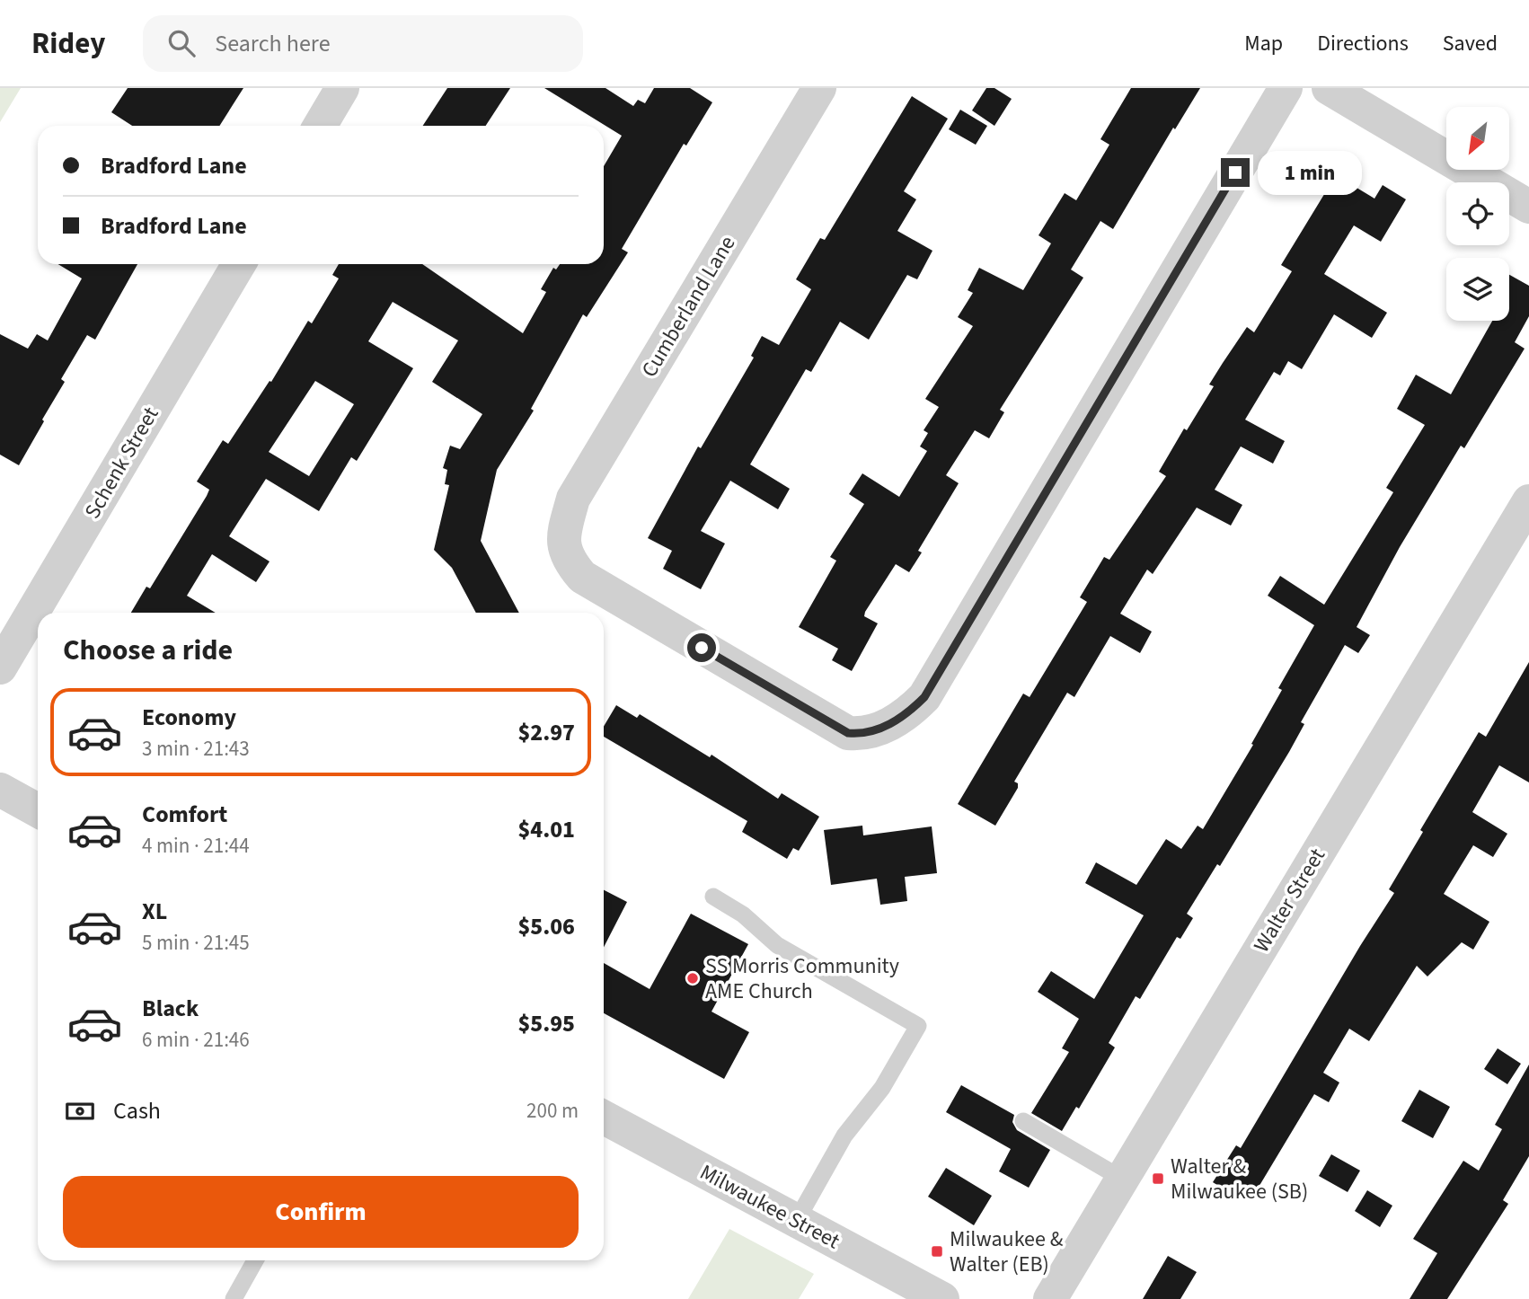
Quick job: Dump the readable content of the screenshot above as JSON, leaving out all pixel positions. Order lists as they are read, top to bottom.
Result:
{
  "streets": {
    "street": [
      "Cumberland Lane",
      "Schenk Street",
      "Walter Street",
      "Milwaukee Street"
    ]
  },
  "places": {
    "other": ["SS Morris Community AME Church"],
    "transit": ["Walter & Milwaukee (SB)", "Milwaukee & Walter (EB)"]
  },
  "north": "bottom left",
  "page": {
    "header": "Ridey",
    "search": "Search here",
    "nav": ["Map", "Directions", "Saved"],
    "banner": ["Bradford Lane", "Bradford Lane"],
    "bubble": "1 min",
    "heading": "Choose a ride",
    "list": [
      {
        "name": "Economy",
        "note": "3 min · 21:43",
        "value": "$2.97"
      },
      {
        "name": "Comfort",
        "note": "4 min · 21:44",
        "value": "$4.01"
      },
      {
        "name": "XL",
        "note": "5 min · 21:45",
        "value": "$5.06"
      },
      {
        "name": "Black",
        "note": "6 min · 21:46",
        "value": "$5.95"
      }
    ],
    "pay": ["Cash", "200 m"],
    "buttons": "Confirm"
  }
}
